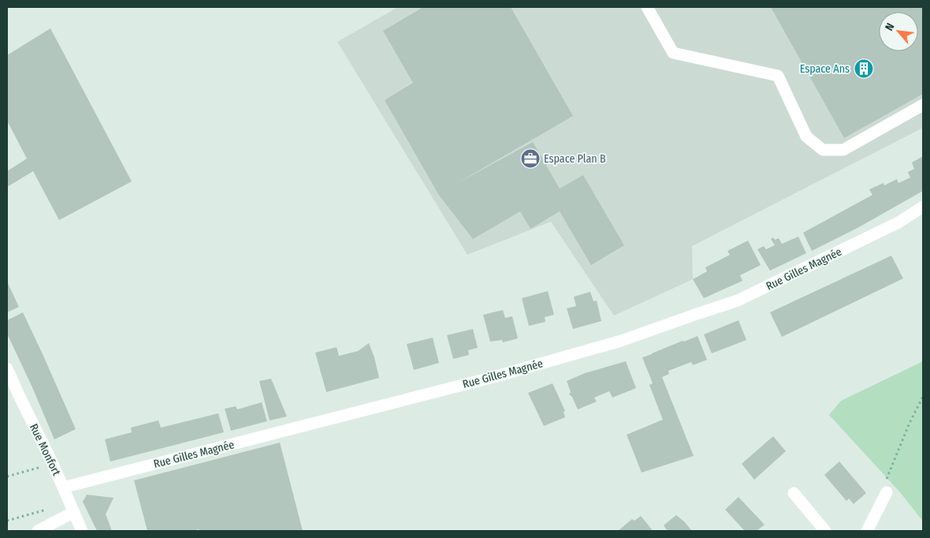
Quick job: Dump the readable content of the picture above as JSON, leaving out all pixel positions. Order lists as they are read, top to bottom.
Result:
{
  "streets": {
    "street": ["Rue Gilles Magnée", "Rue Monfort"]
  },
  "crossings": [
    ["Rue Gilles Magnée", "Rue Monfort"]
  ],
  "places": {
    "building": ["Espace Ans"],
    "office": ["Espace Plan B"]
  },
  "north": "top left"
}
